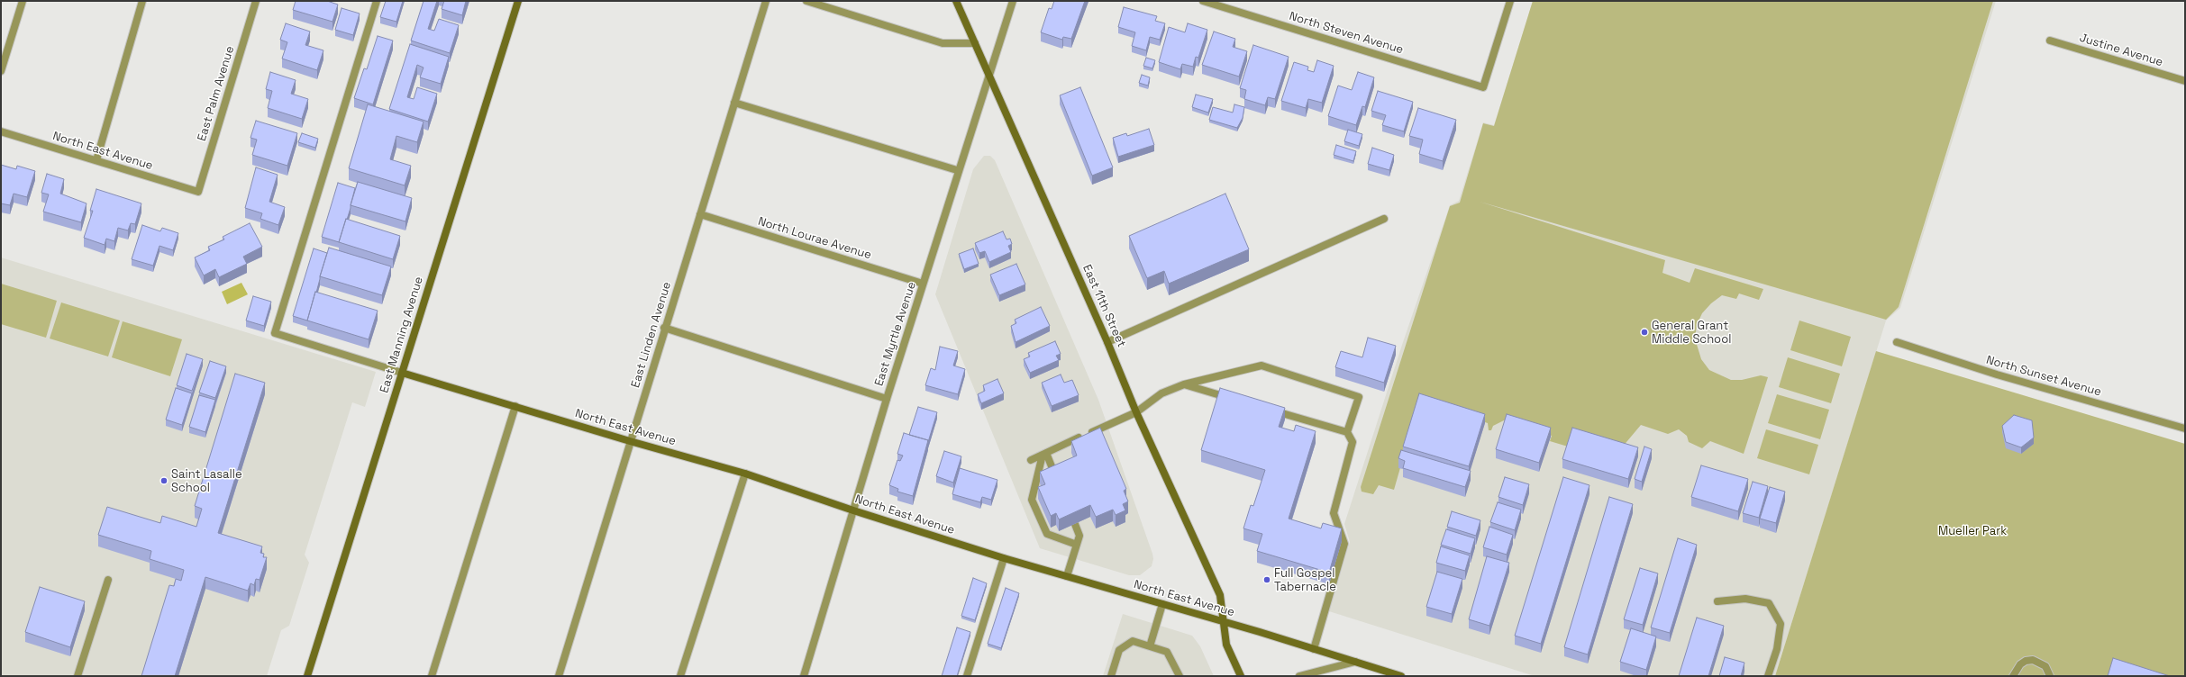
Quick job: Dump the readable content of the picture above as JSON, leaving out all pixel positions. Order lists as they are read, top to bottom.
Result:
{
  "streets": {
    "main road": ["North East Avenue", "East 11th Street", "East Manning Avenue"],
    "street": [
      "North Steven Avenue",
      "Justine Avenue",
      "East Palm Avenue",
      "North Lourae Avenue",
      "East Myrtle Avenue",
      "East Linden Avenue",
      "North Sunset Avenue"
    ]
  },
  "crossings": [
    ["East Palm Avenue", "North East Avenue"],
    ["North East Avenue", "East 11th Street"],
    ["North East Avenue", "East Myrtle Avenue"],
    ["North East Avenue", "East Manning Avenue"],
    ["North East Avenue", "East Linden Avenue"],
    ["North Lourae Avenue", "East Myrtle Avenue"],
    ["North Lourae Avenue", "East Linden Avenue"],
    ["East 11th Street", "East Myrtle Avenue"]
  ],
  "parks": ["Mueller Park"],
  "places": ["General Grant Middle School", "Saint Lasalle School", "Full Gospel Tabernacle"]
}
